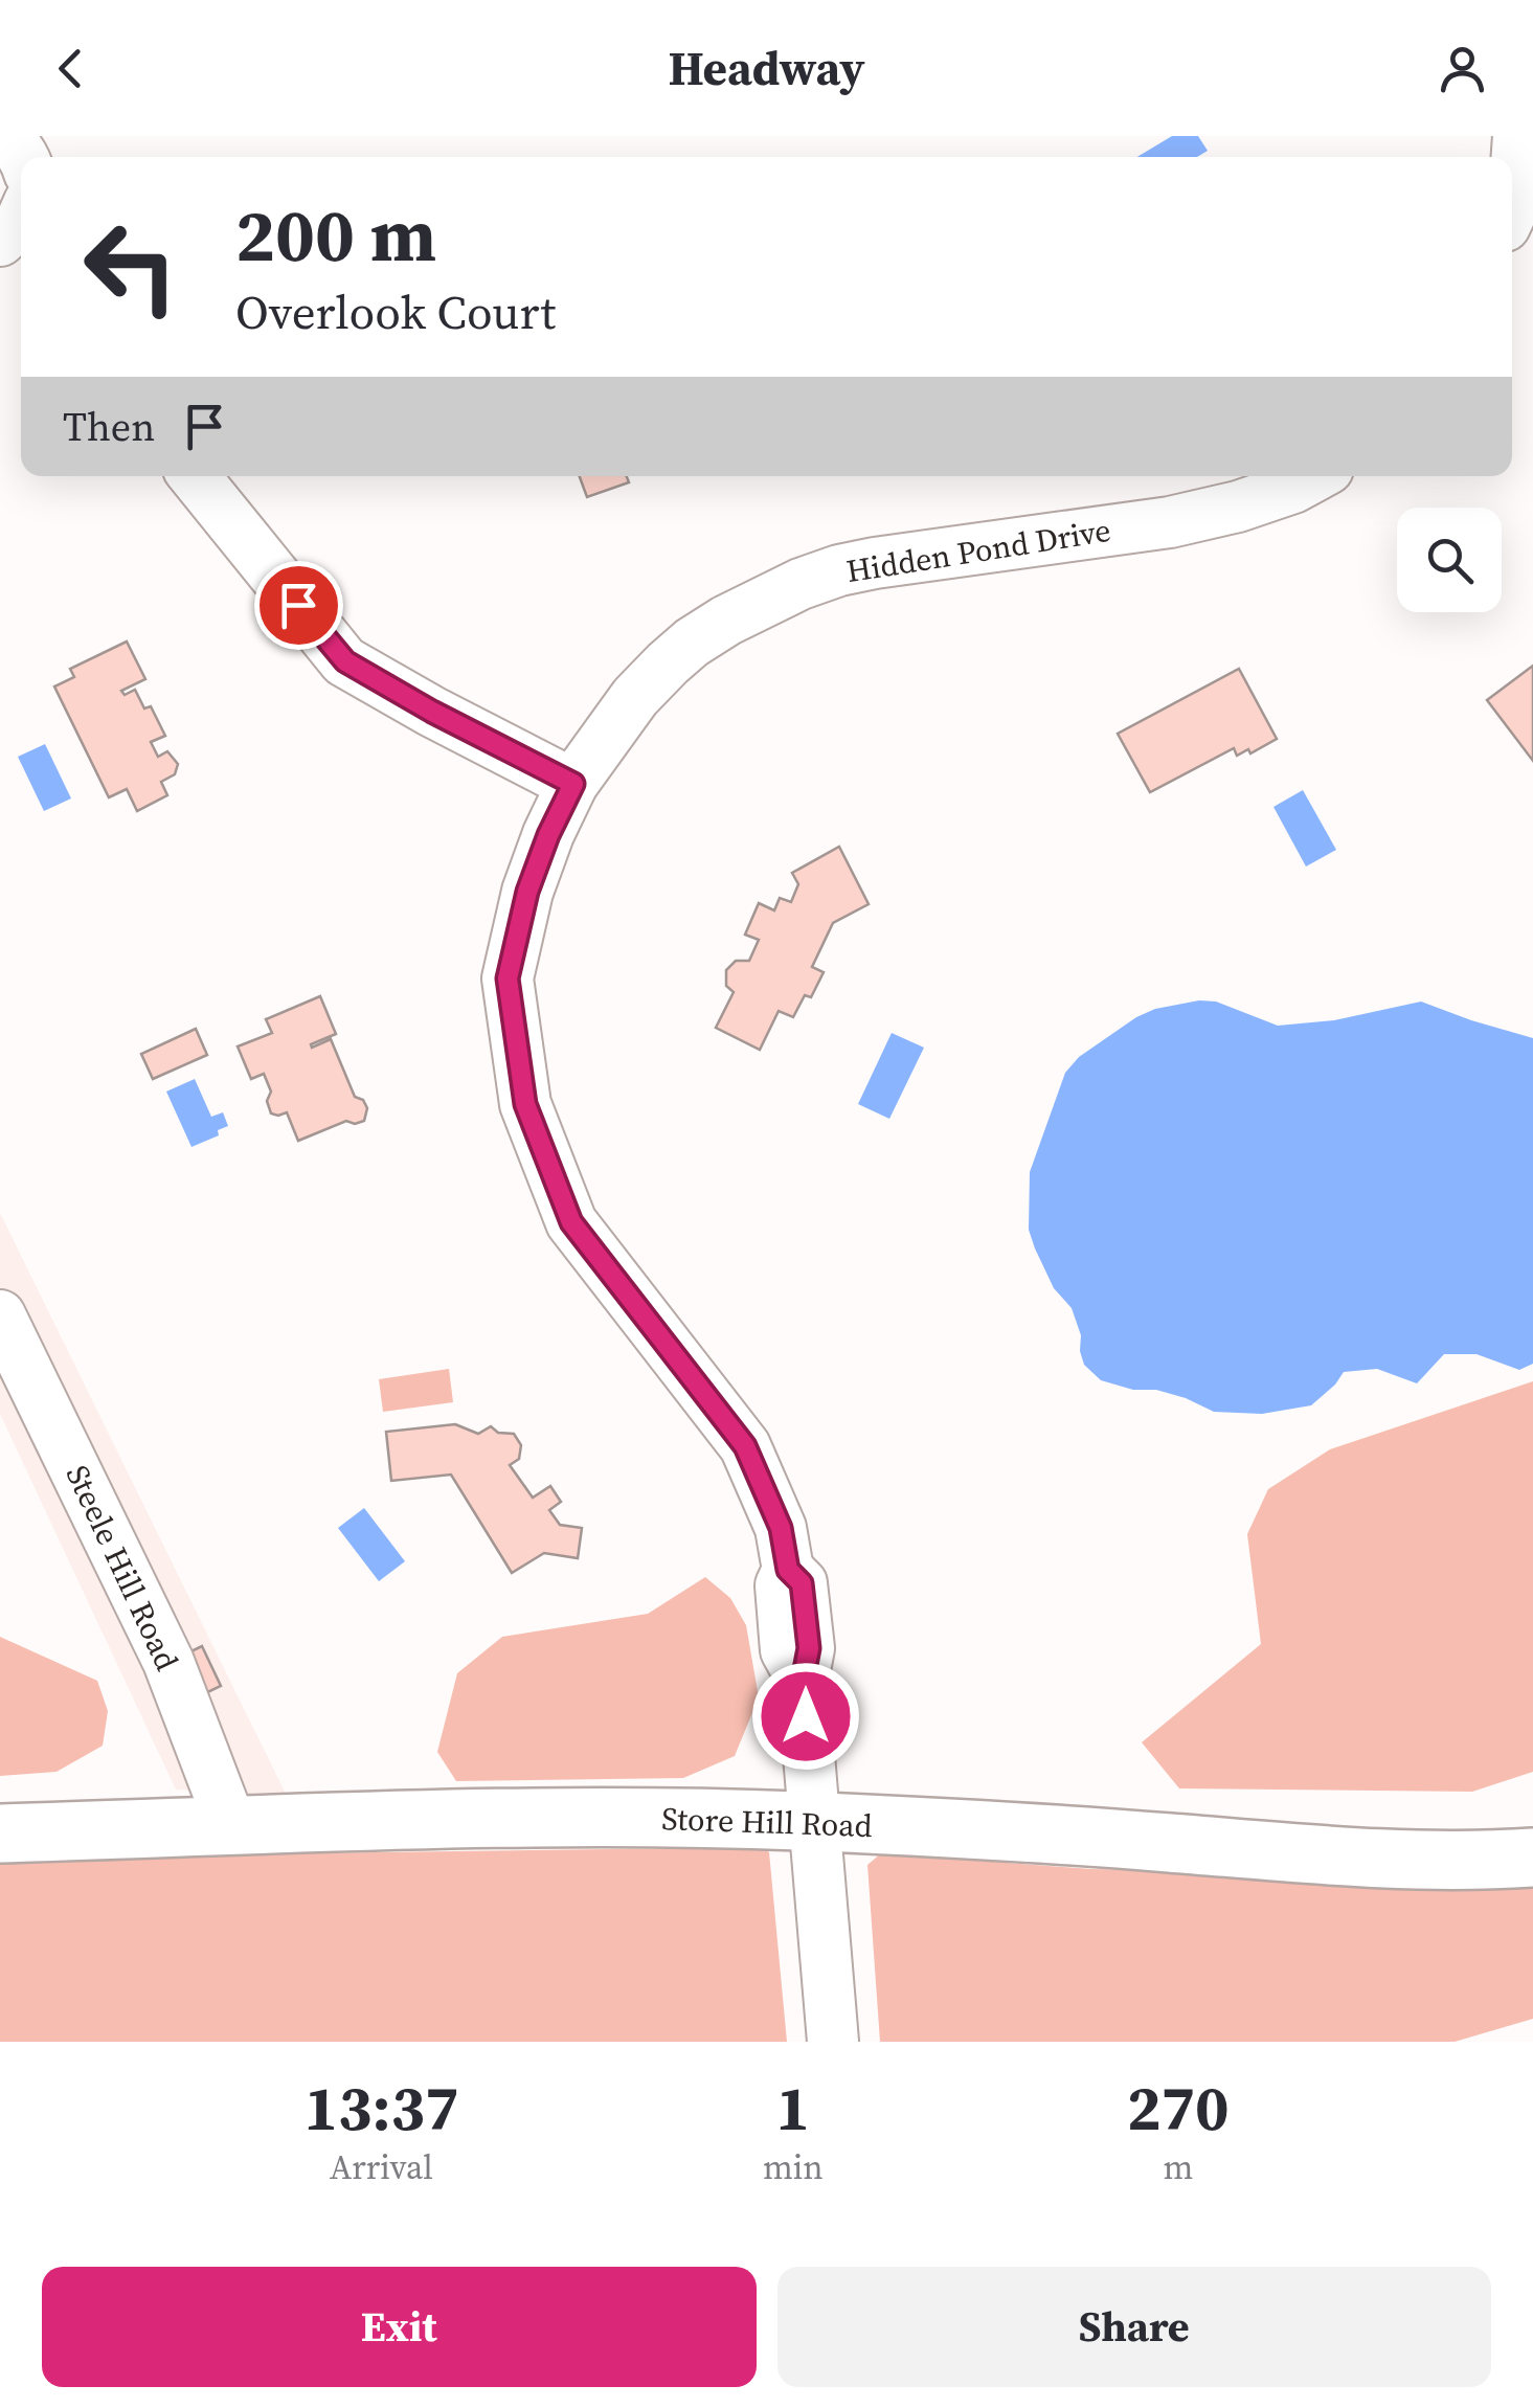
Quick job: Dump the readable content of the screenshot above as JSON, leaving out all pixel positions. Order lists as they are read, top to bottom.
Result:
{
  "streets": {
    "main road": ["Store Hill Road"],
    "street": ["Hidden Pond Drive", "Steele Hill Road"]
  },
  "crossings": [
    ["Hidden Pond Drive", "Store Hill Road"],
    ["Steele Hill Road", "Store Hill Road"]
  ],
  "page": {
    "header": "Headway",
    "turn": ["200 m", "Overlook Court"],
    "then": "Then",
    "eta": [
      "13:37",
      "Arrival",
      "1",
      "min",
      "270",
      "m"
    ],
    "buttons": ["Exit", "Share"]
  }
}
